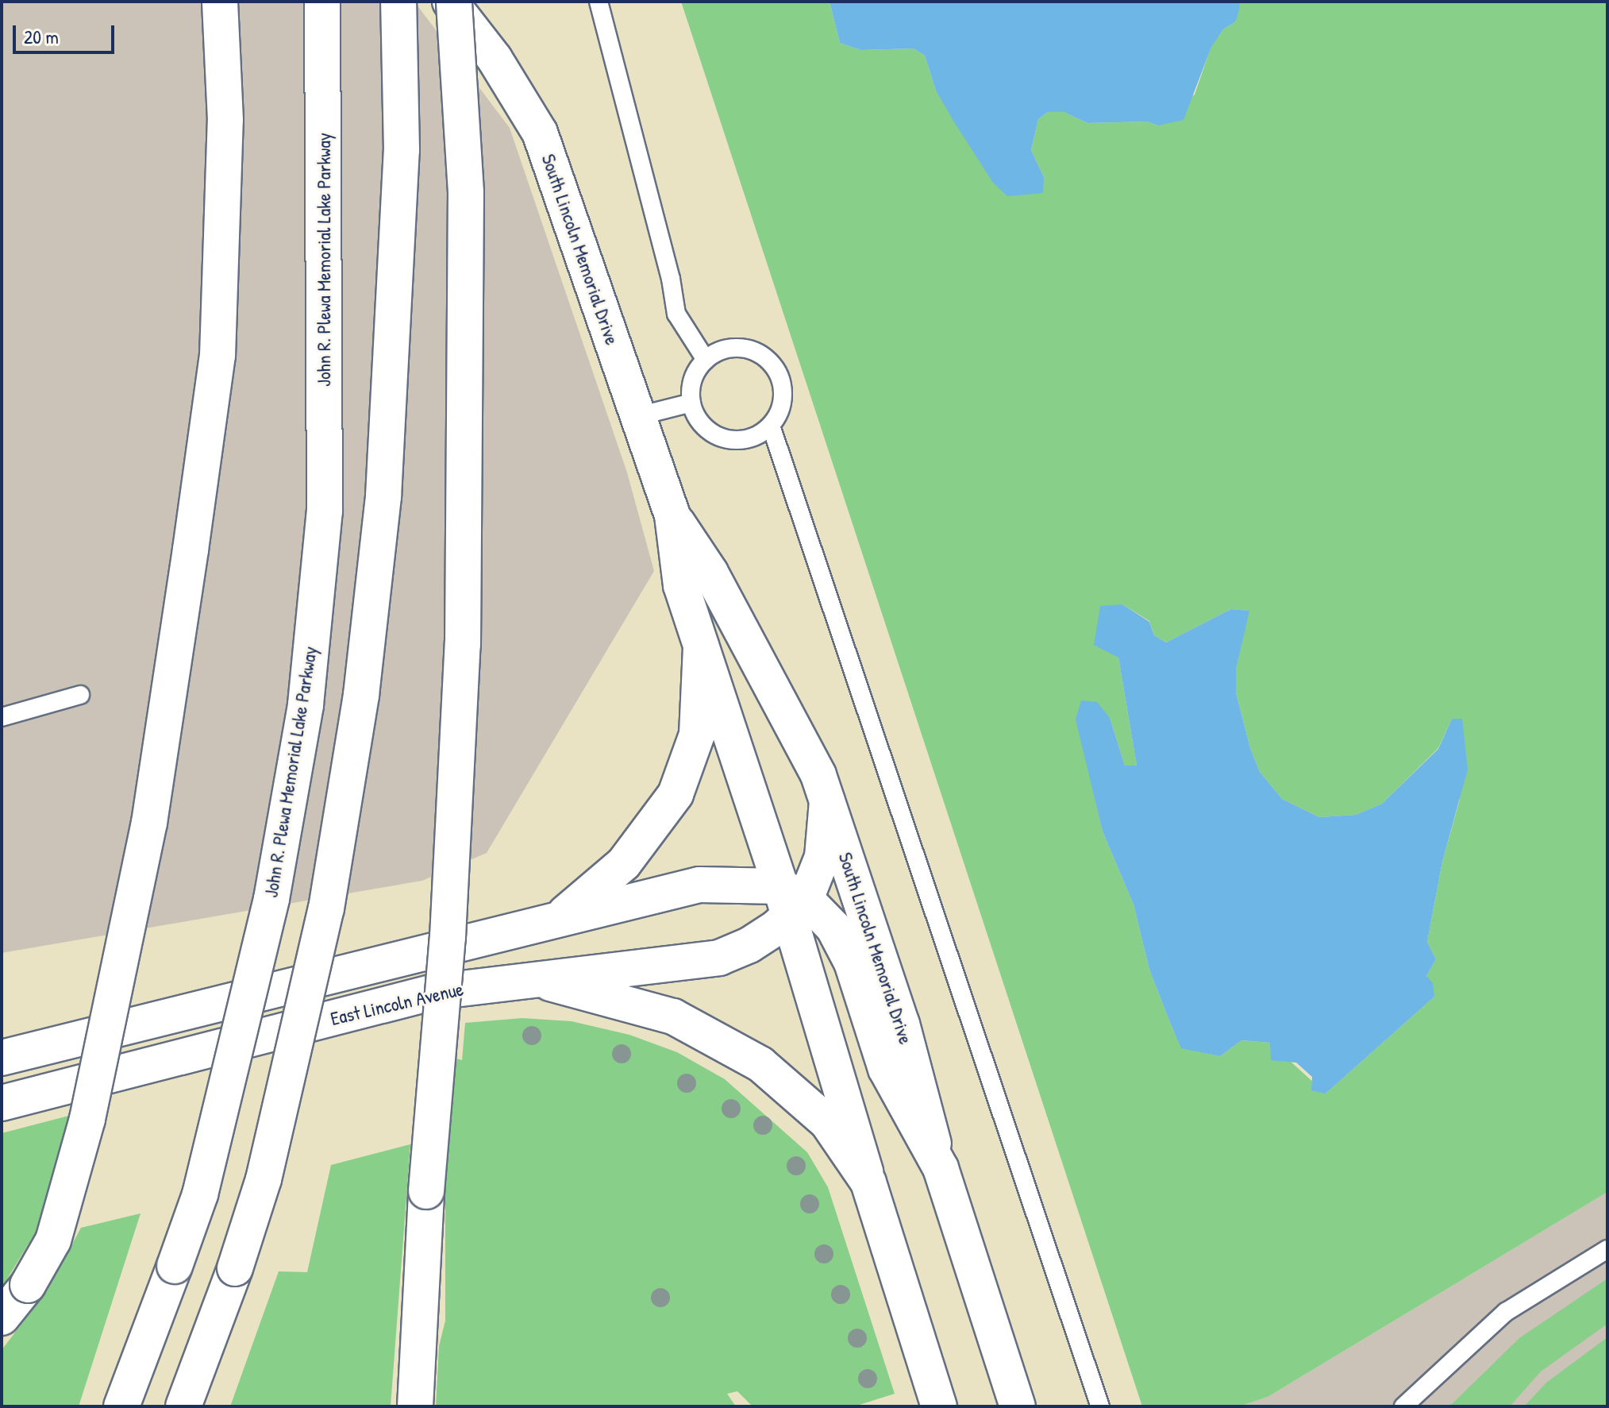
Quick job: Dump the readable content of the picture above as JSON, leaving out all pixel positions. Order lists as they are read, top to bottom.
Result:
{
  "streets": {
    "main road": ["South Lincoln Memorial Drive", "John R. Plewa Memorial Lake Parkway", "East Lincoln Avenue"]
  },
  "crossings": [
    ["South Lincoln Memorial Drive", "East Lincoln Avenue"]
  ],
  "scale_bar": "20 m"
}
